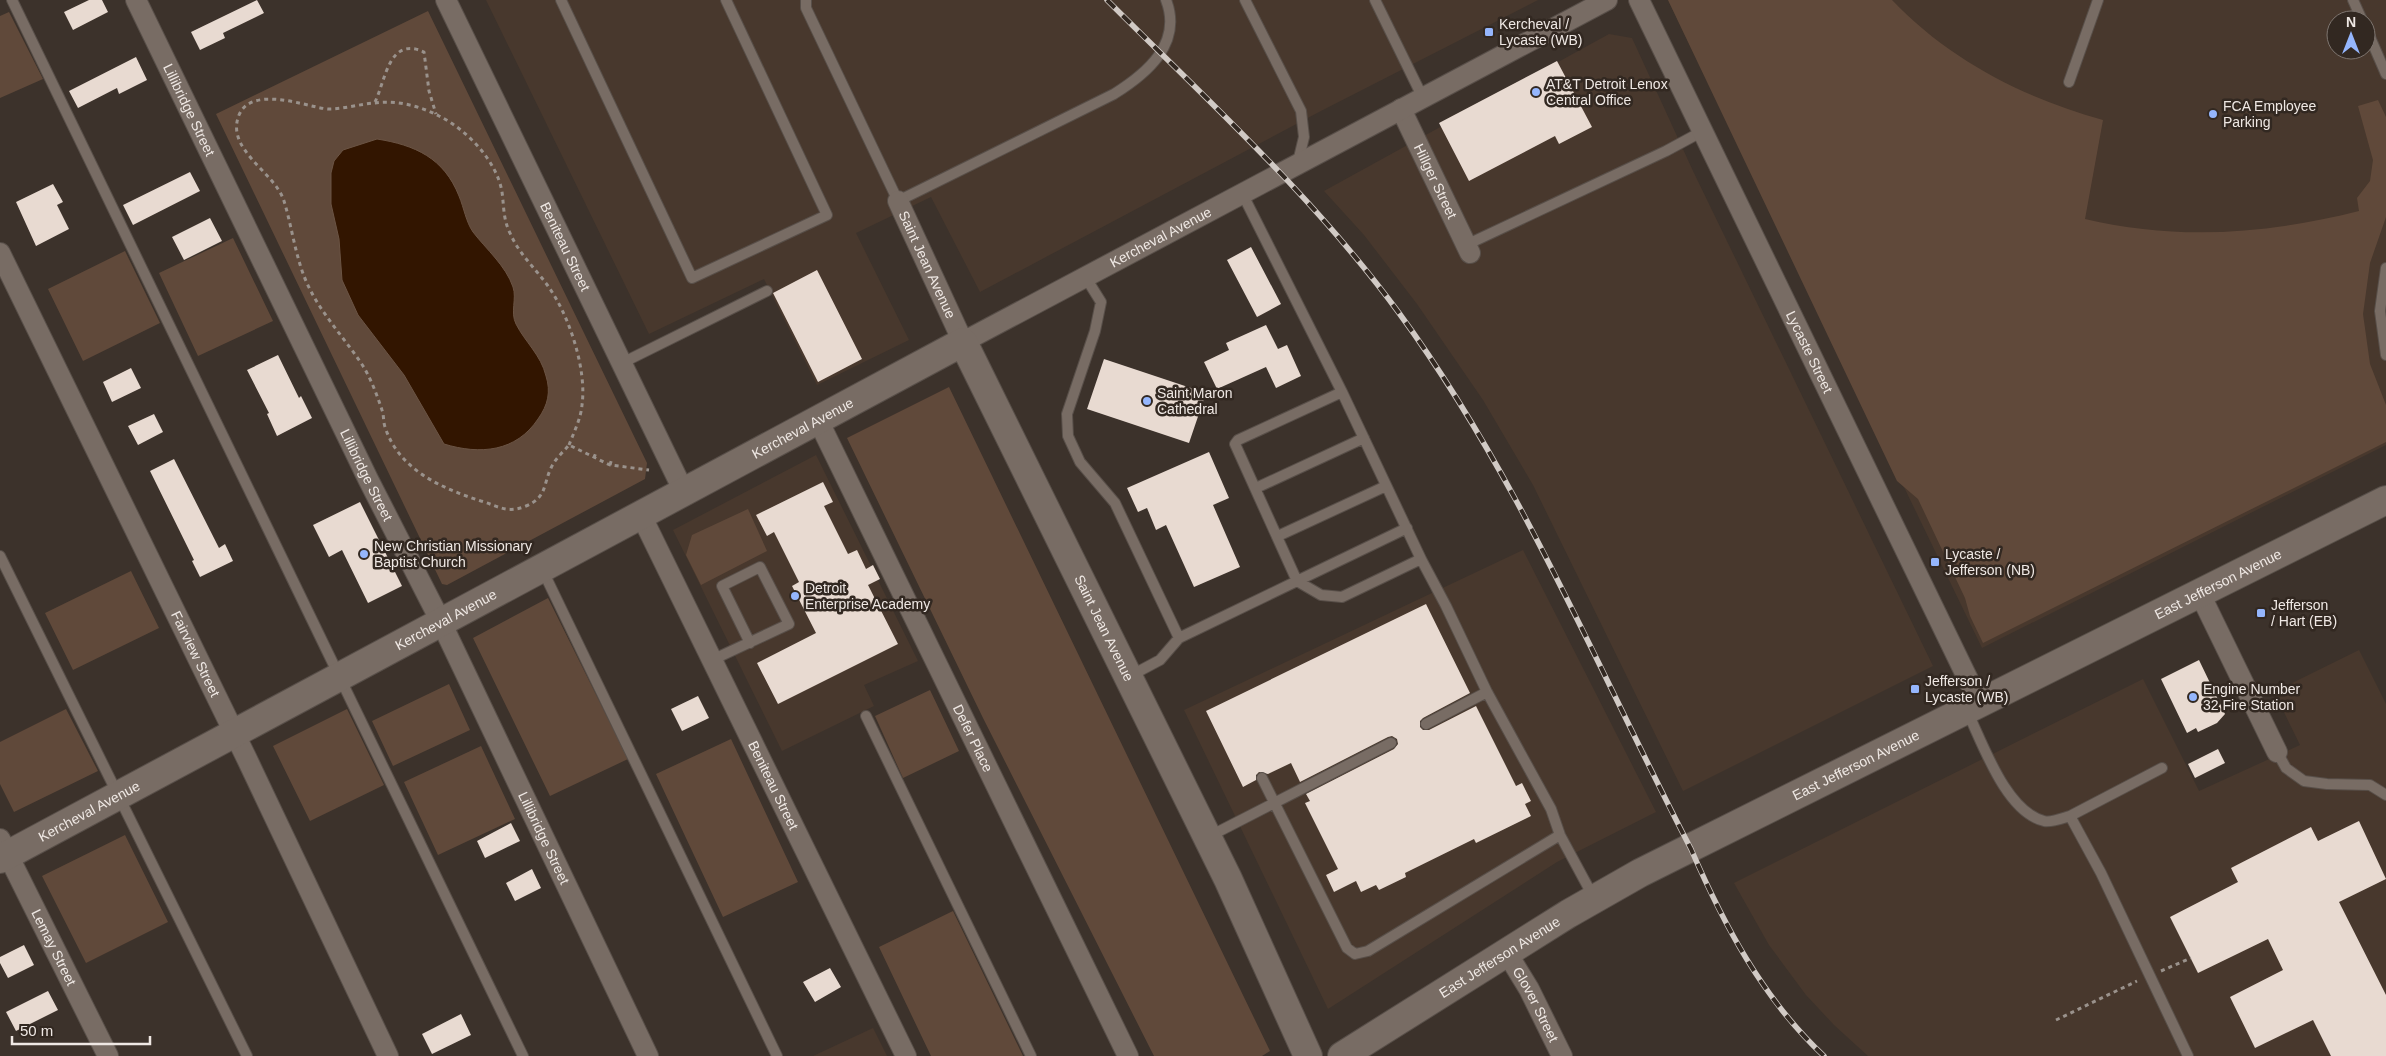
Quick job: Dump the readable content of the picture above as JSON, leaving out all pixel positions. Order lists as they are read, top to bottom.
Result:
{
  "streets": {
    "street": [
      "Lillibridge Street",
      "Hillger Street",
      "Kercheval Avenue",
      "Beniteau Street",
      "Saint Jean Avenue",
      "Lycaste Street",
      "East Jefferson Avenue",
      "Fairview Street",
      "Defer Place",
      "Lemay Street",
      "Glover Street"
    ]
  },
  "crossings": [
    ["Lillibridge Street", "Kercheval Avenue"],
    ["Hillger Street", "Kercheval Avenue"],
    ["Kercheval Avenue", "Beniteau Street"],
    ["Kercheval Avenue", "Saint Jean Avenue"],
    ["Kercheval Avenue", "Fairview Street"],
    ["Kercheval Avenue", "Defer Place"],
    ["Kercheval Avenue", "Lemay Street"],
    ["Lycaste Street", "East Jefferson Avenue"],
    ["East Jefferson Avenue", "Glover Street"]
  ],
  "places": {
    "transit": [
      "Kercheval / Lycaste (WB)",
      "Lycaste / Jefferson (NB)",
      "Jefferson / Hart (EB)",
      "Jefferson / Lycaste (WB)"
    ],
    "other": [
      "AT&T Detroit Lenox Central Office",
      "FCA Employee Parking",
      "Saint Maron Cathedral",
      "New Christian Missionary Baptist Church",
      "Detroit Enterprise Academy",
      "Engine Number 32 Fire Station"
    ]
  },
  "scale_bar": "50 m",
  "north": "top"
}
